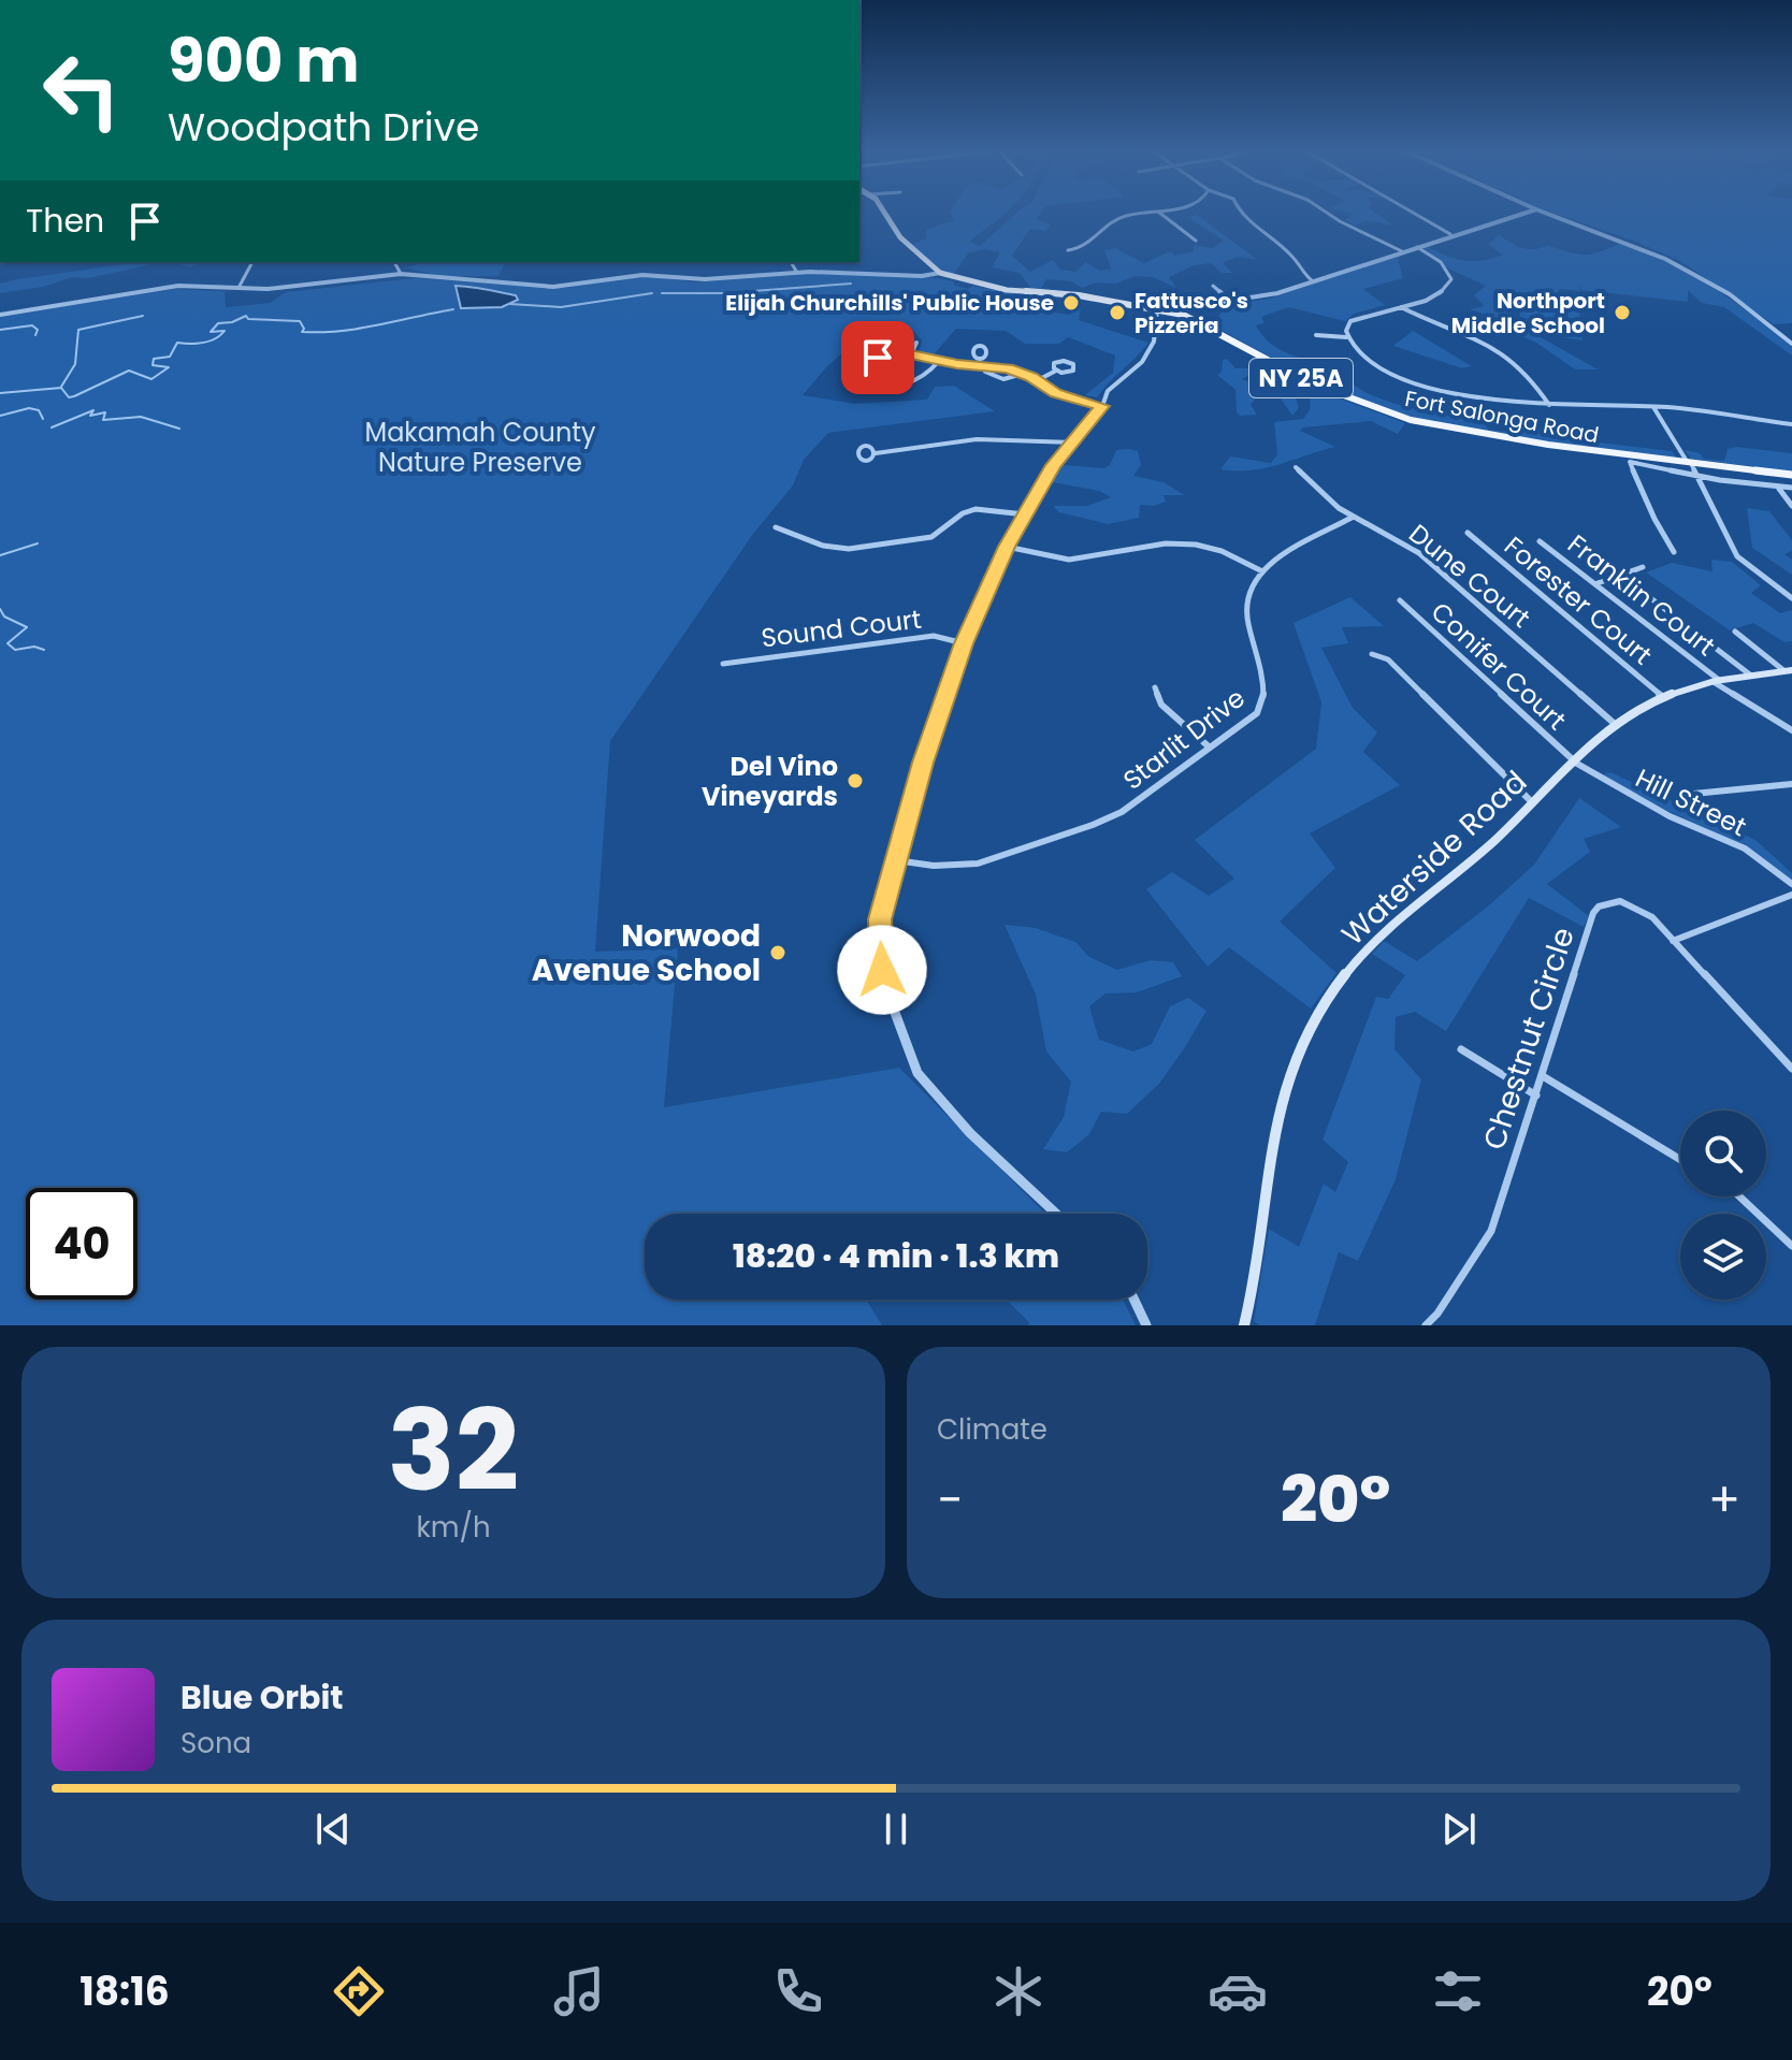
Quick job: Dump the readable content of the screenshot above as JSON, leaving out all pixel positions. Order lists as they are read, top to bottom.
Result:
{
  "streets": {
    "main road": ["NY 25A", "Fort Salonga Road", "Waterside Road"],
    "street": [
      "Dune Court",
      "Franklin Court",
      "Forester Court",
      "Sound Court",
      "Conifer Court",
      "Starlit Drive",
      "Hill Street",
      "Chestnut Circle"
    ]
  },
  "crossings": [
    ["Dune Court", "Waterside Road"],
    ["Franklin Court", "Waterside Road"],
    ["Forester Court", "Waterside Road"],
    ["Conifer Court", "Hill Street"],
    ["Conifer Court", "Waterside Road"],
    ["Hill Street", "Waterside Road"]
  ],
  "parks": ["Makamah County Nature Preserve"],
  "places": [
    "Elijah Churchills' Public House",
    "Fattusco's Pizzeria",
    "Northport Middle School",
    "Del Vino Vineyards",
    "Norwood Avenue School"
  ],
  "page": {
    "turn": ["900 m", "Woodpath Drive"],
    "then": "Then",
    "limit": "40",
    "trip": "18:20 · 4 min · 1.3 km",
    "tile": [
      ["32", "km/h"],
      "Climate"
    ],
    "heat": ["−", "20°", "+"],
    "song": ["Blue Orbit", "Sona"],
    "tabs": ["18:16", "20°"]
  }
}
